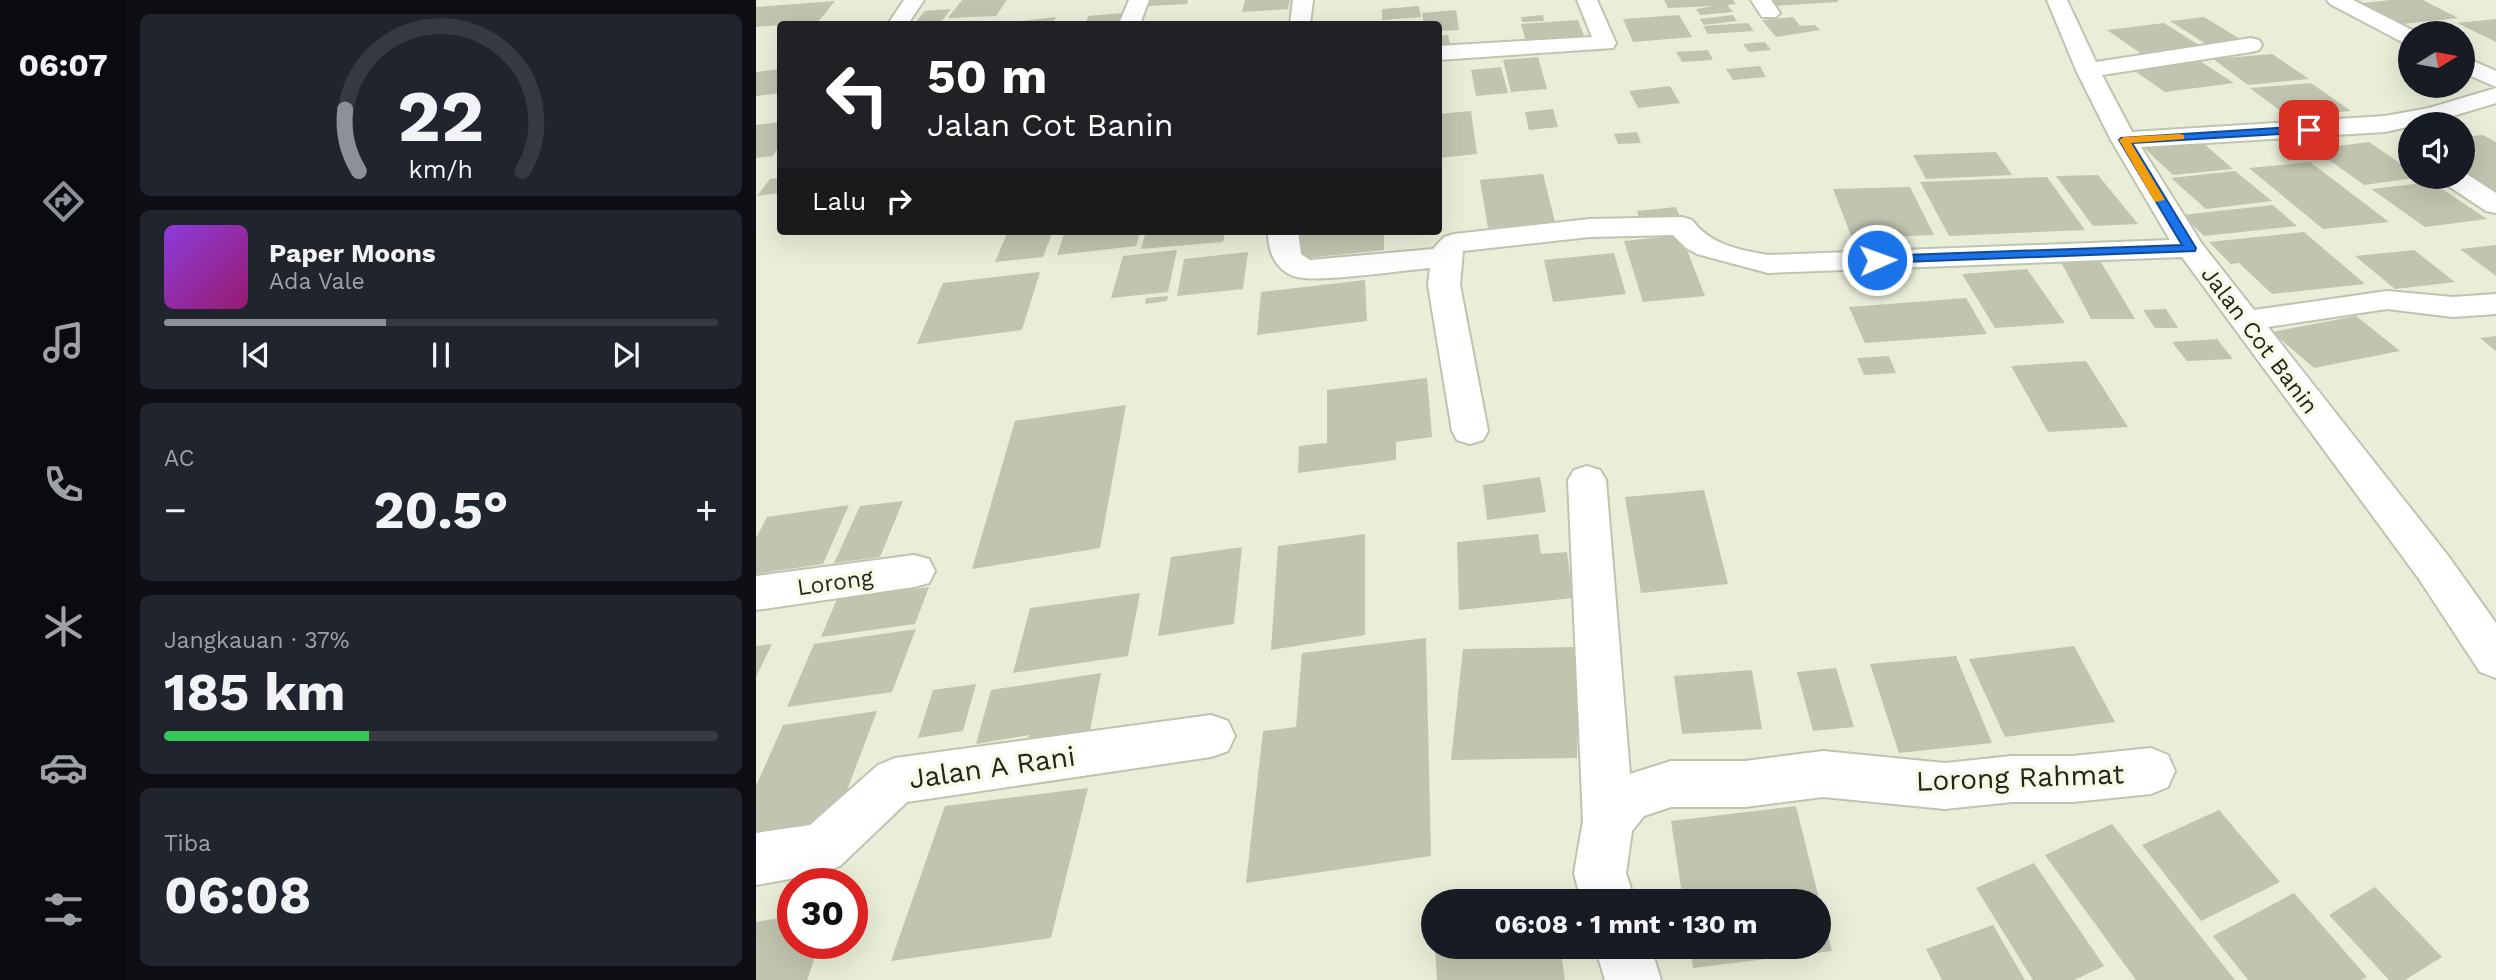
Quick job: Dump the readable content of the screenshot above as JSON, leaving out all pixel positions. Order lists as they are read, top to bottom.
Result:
{
  "streets": {
    "street": [
      "Jalan Cot Banin",
      "Lorong",
      "Jalan A Rani",
      "Lorong Rahmat"
    ]
  },
  "north": "right",
  "page": {
    "tabs": "06:07",
    "turn": ["50 m", "Jalan Cot Banin"],
    "then": "Lalu",
    "song": ["Paper Moons", "Ada Vale"],
    "tile": [
      "AC",
      ["Jangkauan · 37%", "185 km"],
      ["Tiba", "06:08"]
    ],
    "heat": ["−", "20.5°", "+"],
    "limit": "30",
    "trip": "06:08 · 1 mnt · 130 m",
    "gauge": ["22", "km/h"]
  }
}
